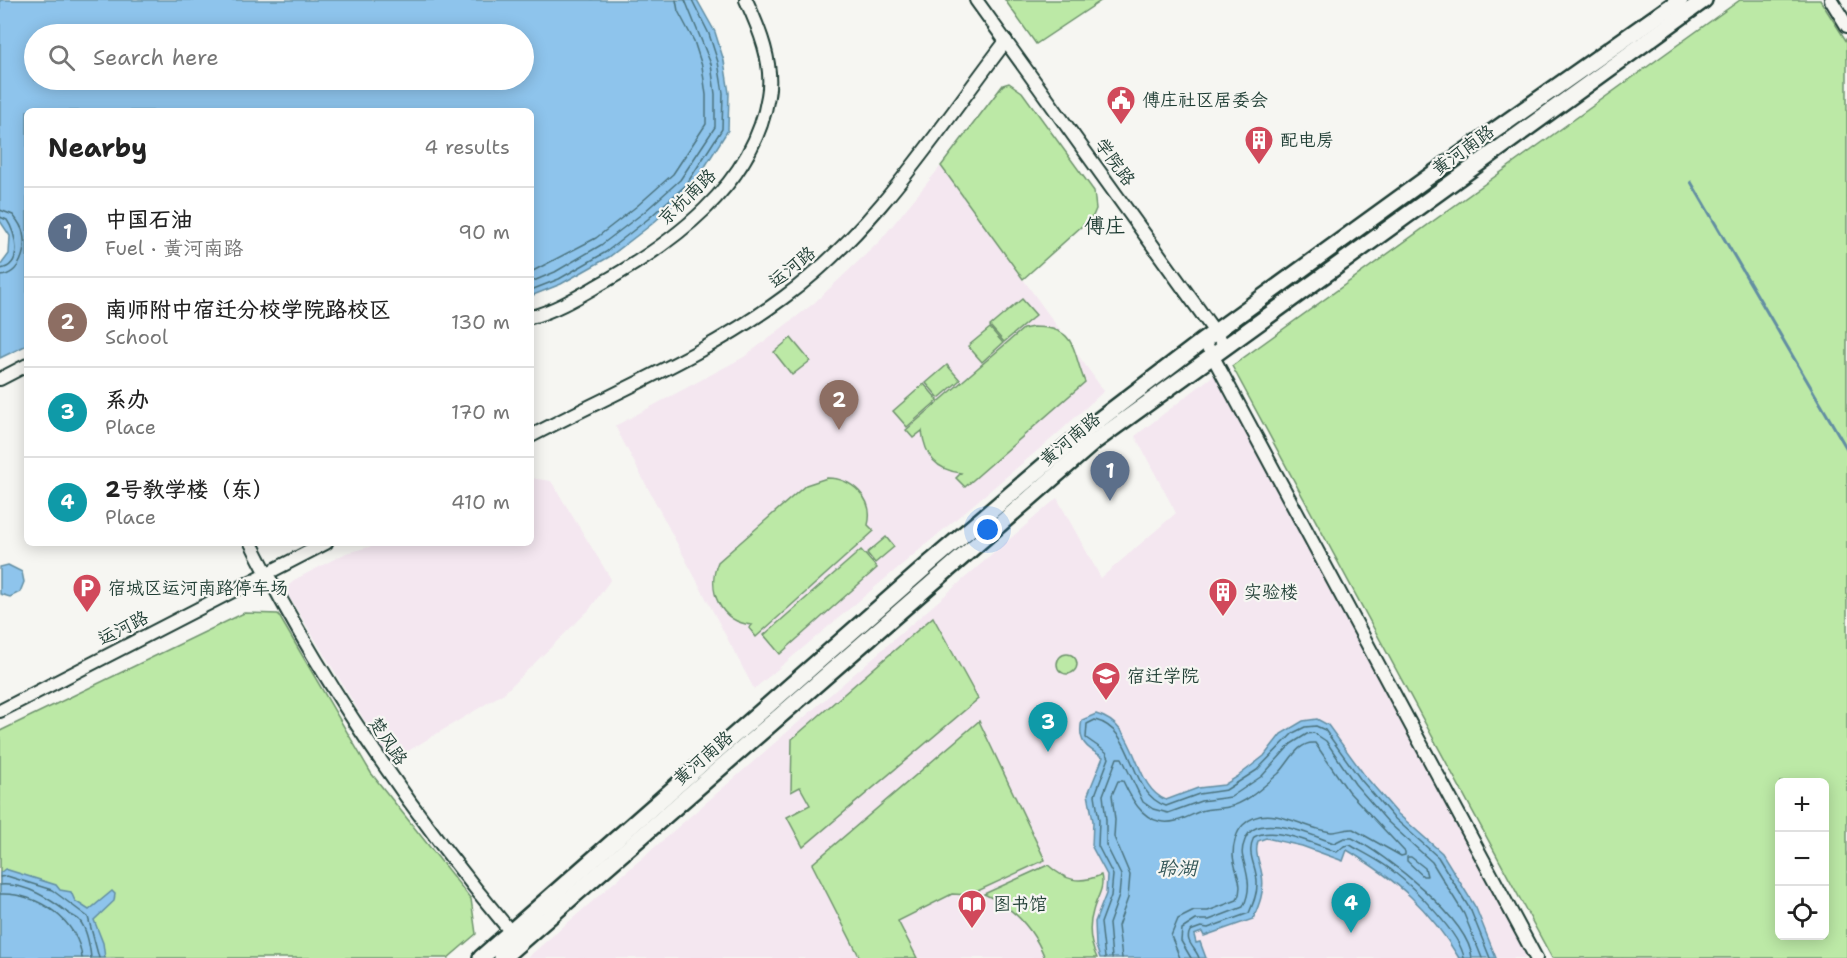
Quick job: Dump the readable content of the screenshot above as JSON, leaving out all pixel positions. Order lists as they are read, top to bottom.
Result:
{
  "streets": {
    "main road": ["黄河南路"],
    "street": [
      "学院路",
      "京杭南路",
      "运河路",
      "楚风路"
    ]
  },
  "crossings": [
    ["黄河南路", "学院路"],
    ["黄河南路", "楚风路"],
    ["学院路", "运河路"],
    ["运河路", "楚风路"]
  ],
  "districts": ["傅庄"],
  "water": ["聆湖"],
  "places": {
    "public building": ["傅庄社区居委会"],
    "building": ["配电房", "实验楼"],
    "parking": ["宿城区运河南路停车场"],
    "school or university": ["宿迁学院"],
    "library": ["图书馆"]
  },
  "page": {
    "search": "Search here",
    "heading": ["Nearby", "4 results"],
    "list": [
      {
        "mark": "1",
        "name": "中国石油",
        "note": "Fuel · 黄河南路",
        "value": "90 m"
      },
      {
        "mark": "2",
        "name": "南师附中宿迁分校学院路校区",
        "note": "School",
        "value": "130 m"
      },
      {
        "mark": "3",
        "name": "系办",
        "note": "Place",
        "value": "170 m"
      },
      {
        "mark": "4",
        "name": "2号教学楼（东）",
        "note": "Place",
        "value": "410 m"
      }
    ],
    "pins": [
      "2",
      "1",
      "3",
      "4"
    ],
    "map_buttons": ["+", "−"]
  }
}
